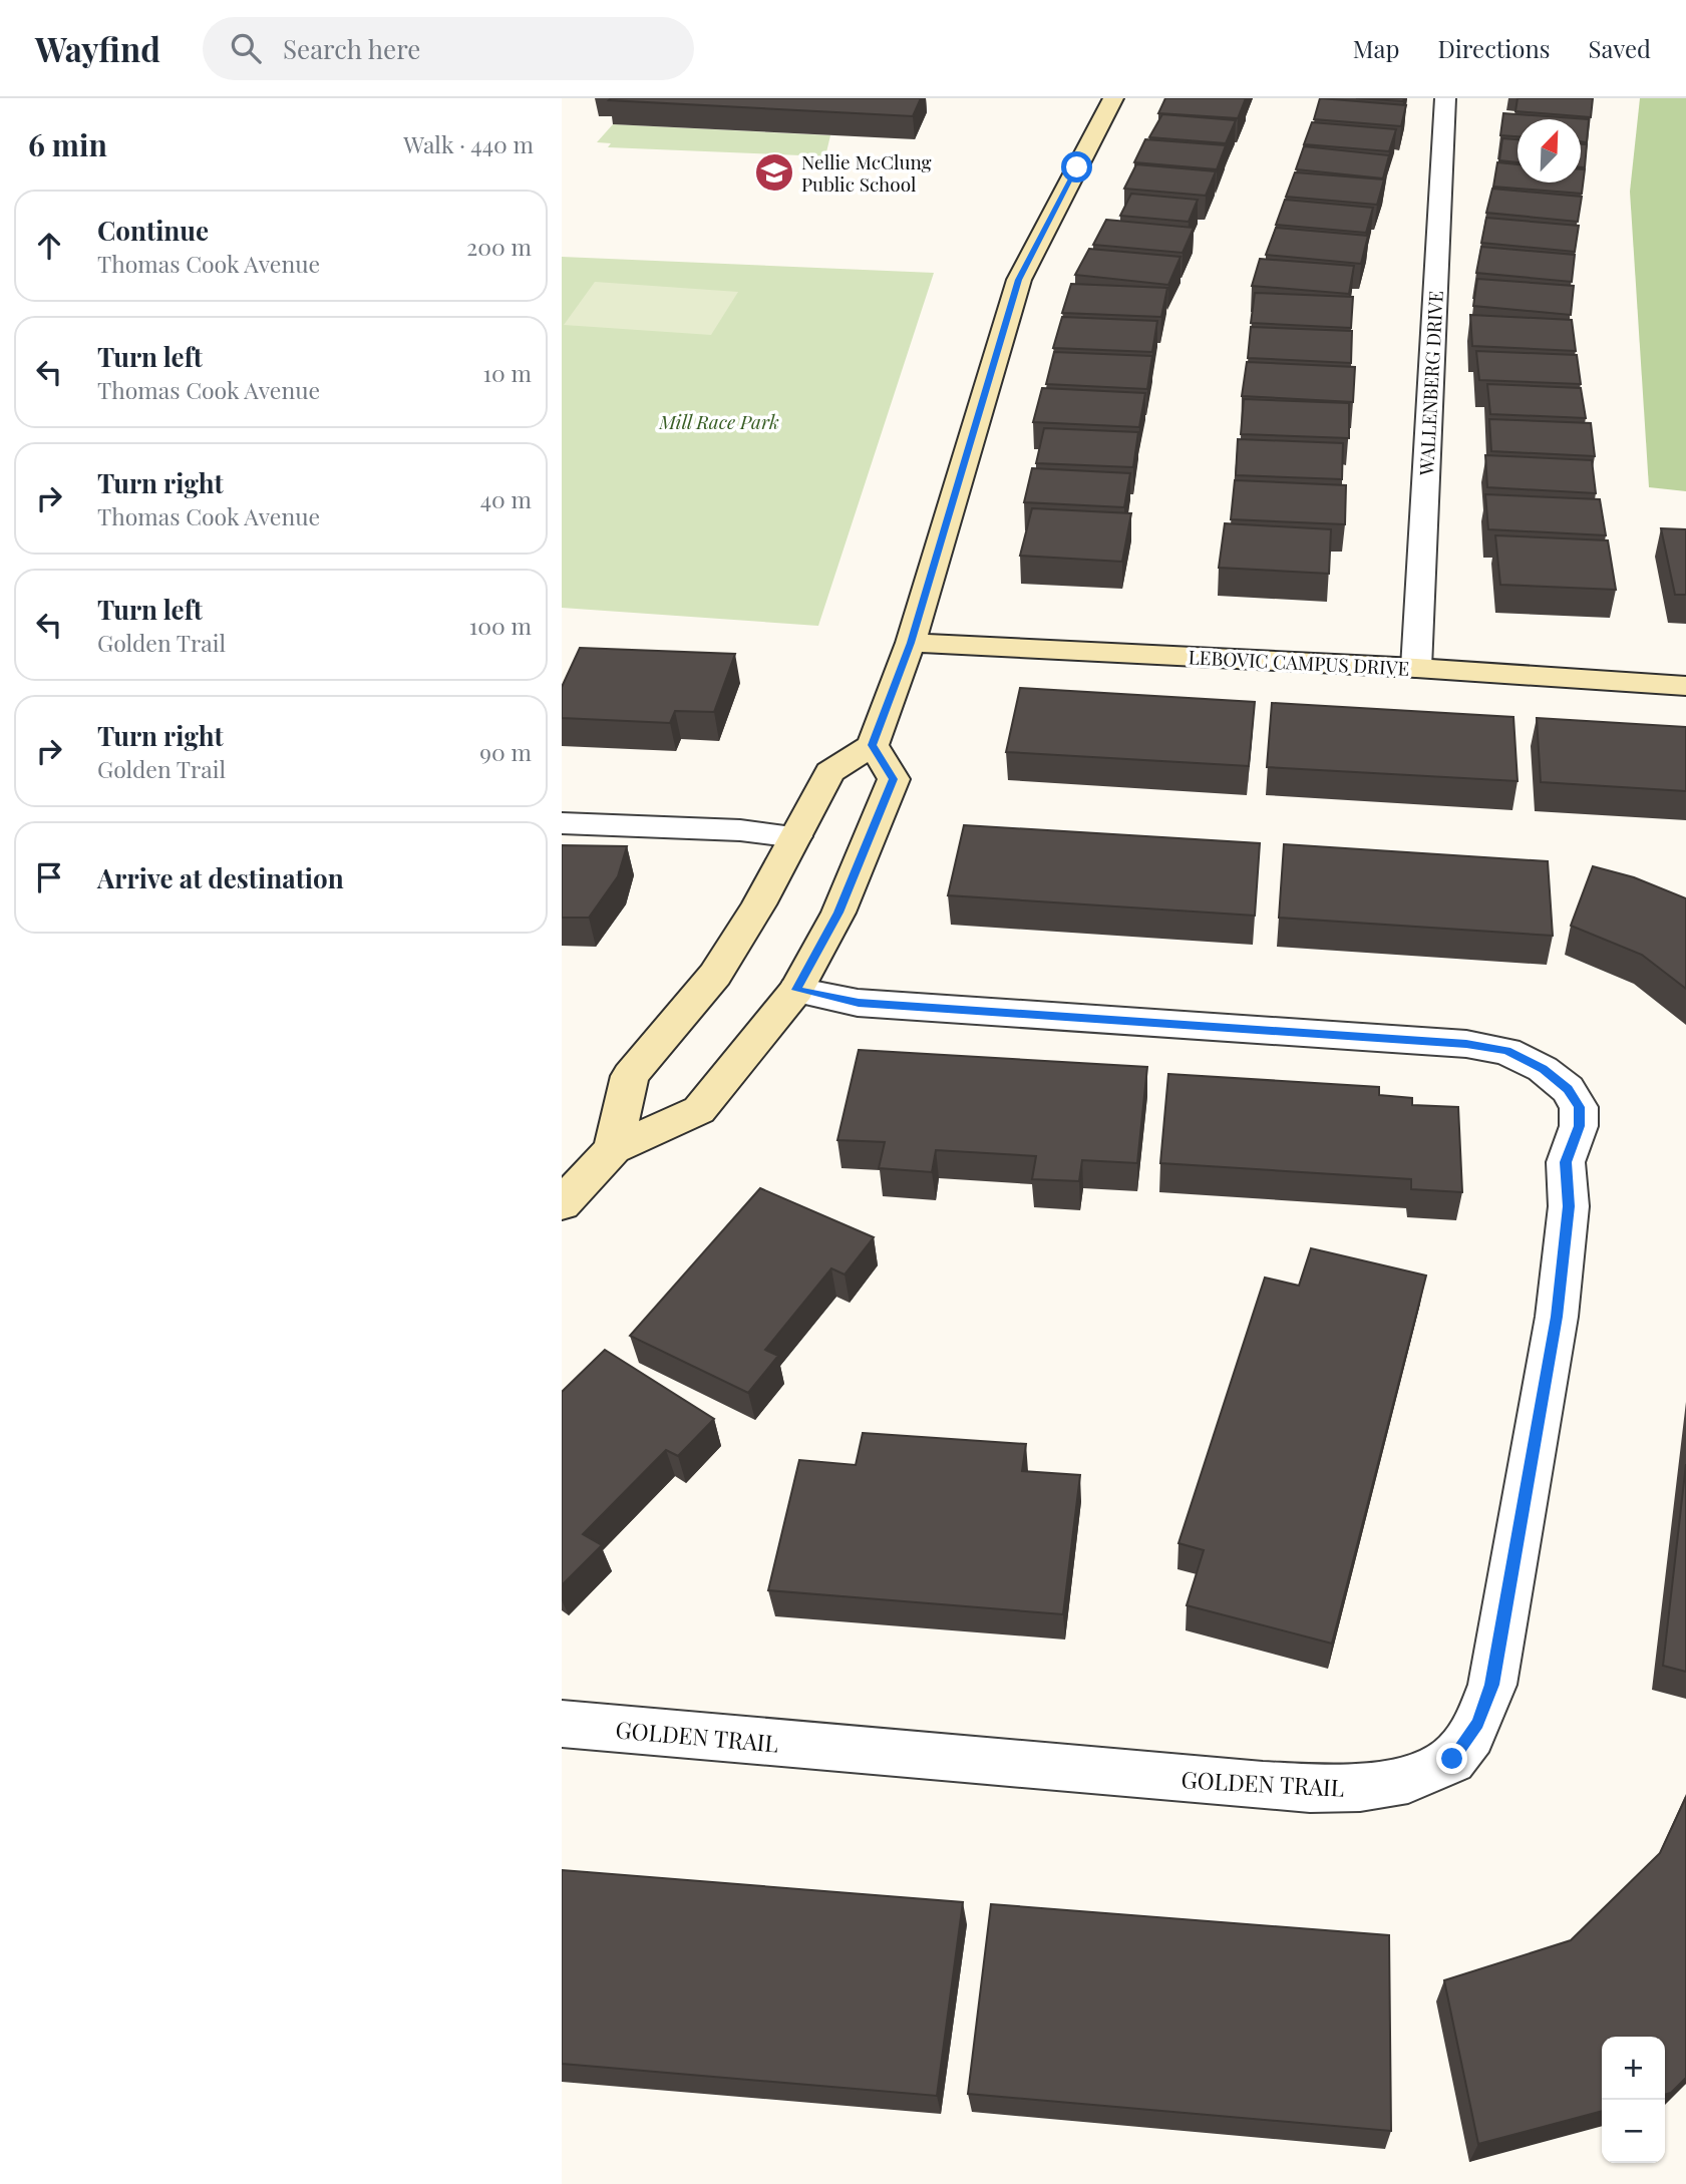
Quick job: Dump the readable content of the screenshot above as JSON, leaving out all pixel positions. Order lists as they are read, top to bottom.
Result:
{
  "streets": {
    "street": ["WALLENBERG DRIVE", "LEBOVIC CAMPUS DRIVE", "GOLDEN TRAIL"]
  },
  "crossings": [
    ["WALLENBERG DRIVE", "LEBOVIC CAMPUS DRIVE"]
  ],
  "parks": ["Mill Race Park"],
  "places": {
    "school or university": ["Nellie McClung Public School"]
  },
  "north": "top right",
  "page": {
    "header": "Wayfind",
    "search": "Search here",
    "nav": ["Map", "Directions", "Saved"],
    "heading": ["6 min", "Walk · 440 m"],
    "list": [
      ["Continue", "Thomas Cook Avenue", "200 m"],
      ["Turn left", "Thomas Cook Avenue", "10 m"],
      ["Turn right", "Thomas Cook Avenue", "40 m"],
      ["Turn left", "Golden Trail", "100 m"],
      ["Turn right", "Golden Trail", "90 m"],
      "Arrive at destination"
    ],
    "map_buttons": ["+", "−"]
  }
}
